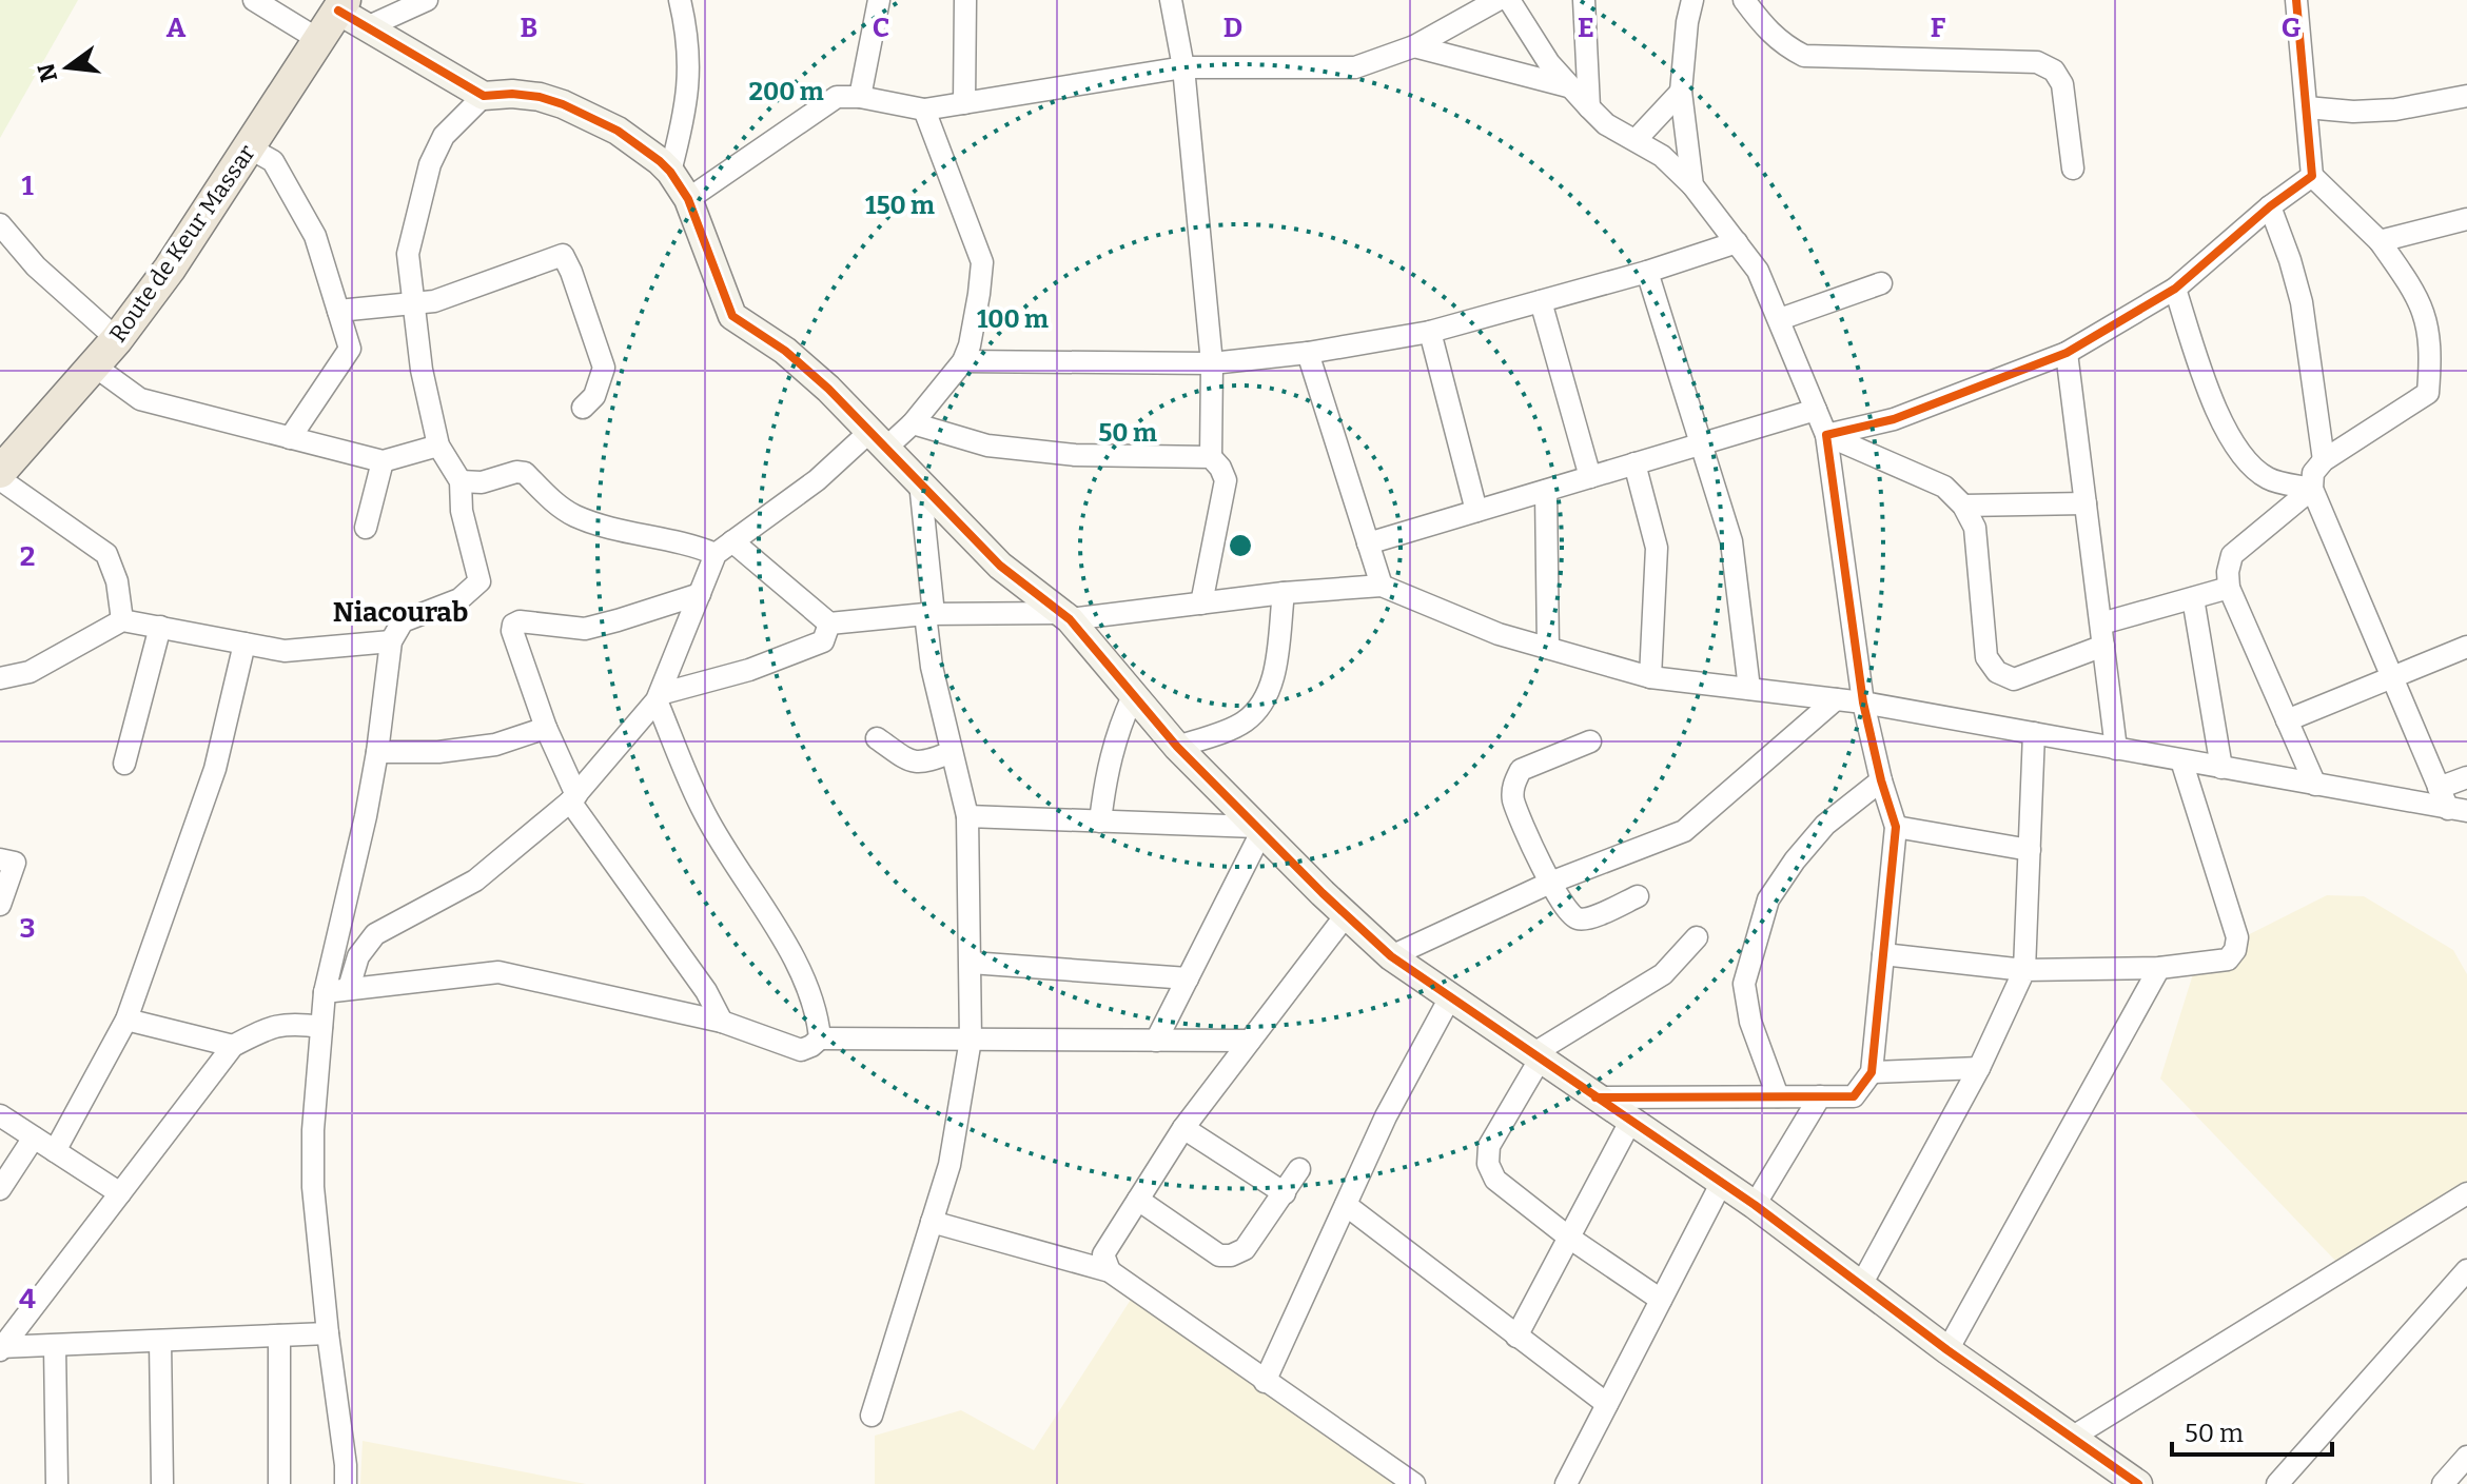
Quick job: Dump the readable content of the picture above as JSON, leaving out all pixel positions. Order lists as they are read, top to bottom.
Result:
{
  "streets": {
    "main road": ["Route de Keur Massar"]
  },
  "districts": ["Niacourab"],
  "scale_bar": "50 m",
  "north": "left",
  "grid": {
    "columns": [
      "A",
      "B",
      "C",
      "D",
      "E",
      "F",
      "G"
    ],
    "rows": [
      "1",
      "2",
      "3",
      "4"
    ]
  },
  "rings": [
    "200 m",
    "150 m",
    "100 m",
    "50 m"
  ]
}
